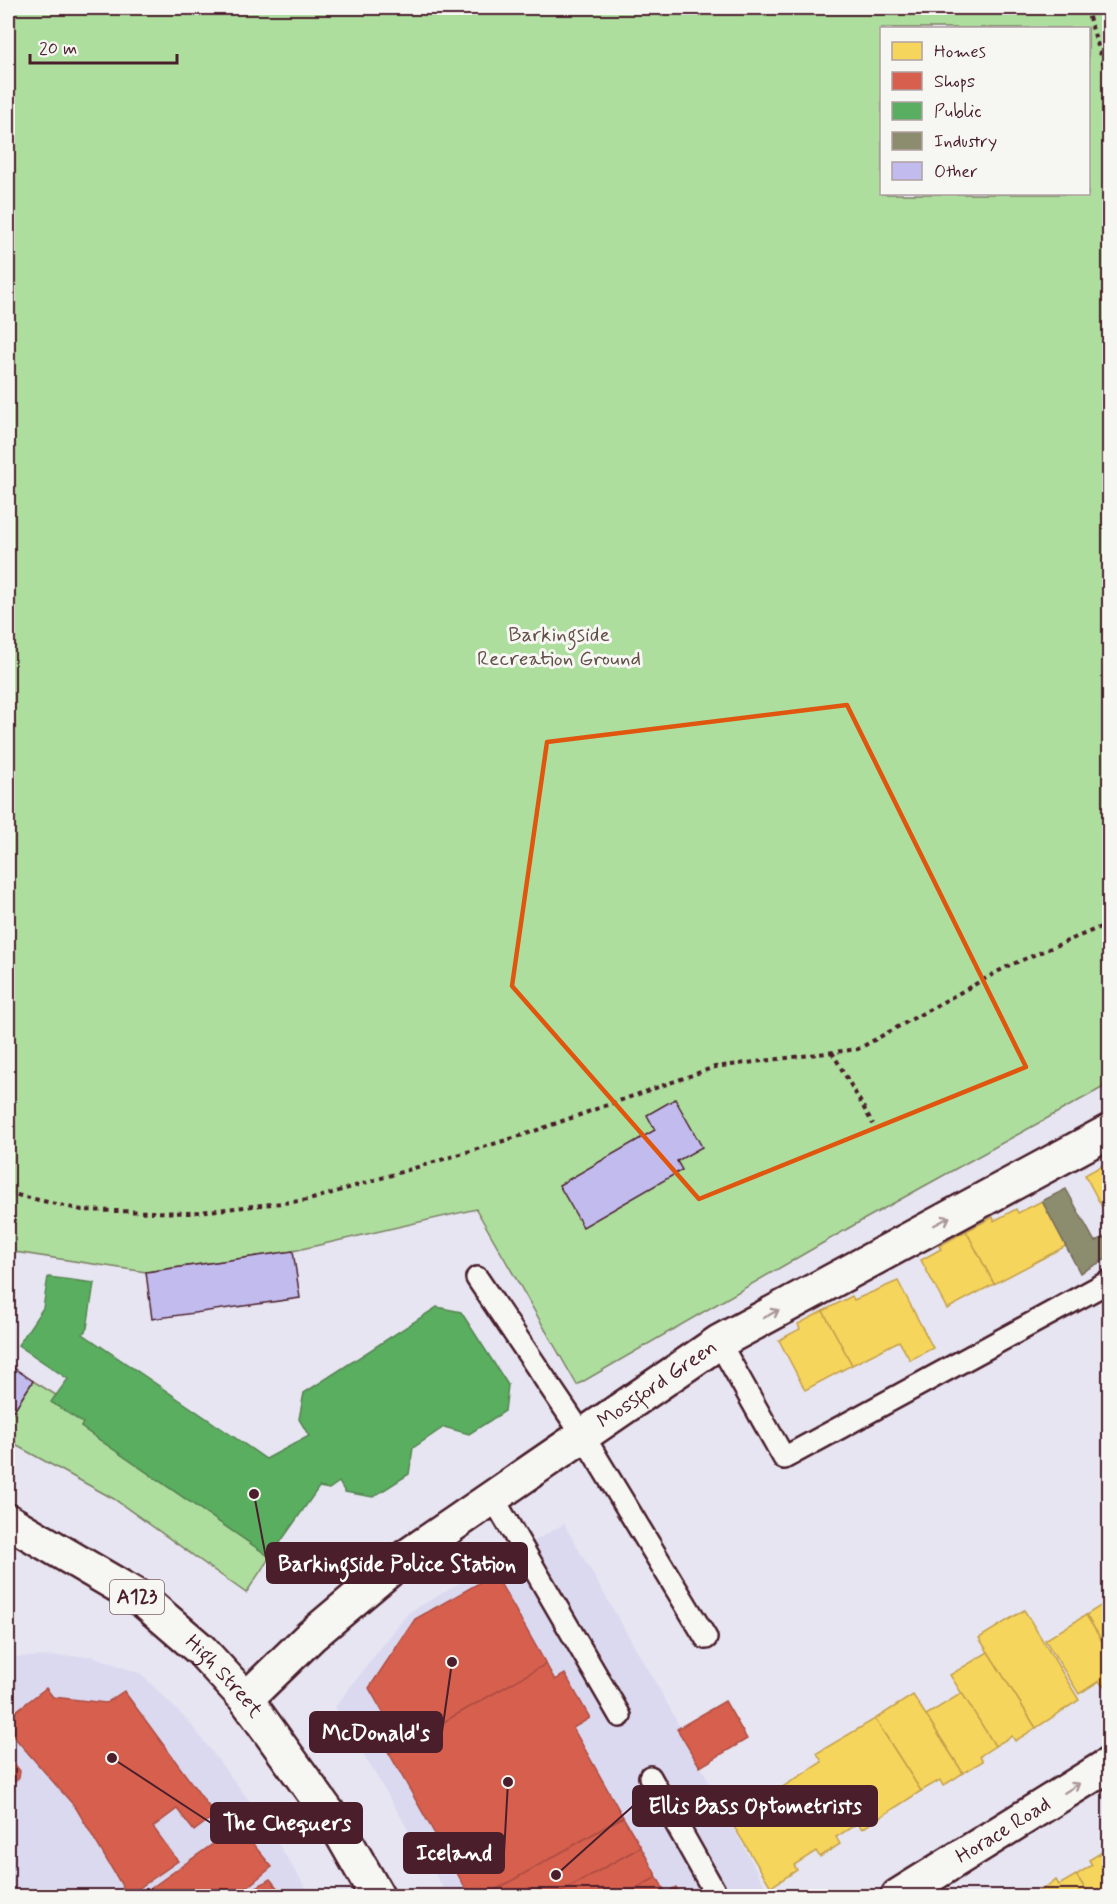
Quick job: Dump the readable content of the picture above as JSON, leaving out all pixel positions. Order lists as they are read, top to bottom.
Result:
{
  "streets": {
    "street": [
      "Mossford Green",
      "A123",
      "High Street",
      "Horace Road"
    ]
  },
  "crossings": [
    ["Mossford Green", "High Street"]
  ],
  "one_way": ["Mossford Green", "Horace Road"],
  "parks": ["Barkingside Recreation Ground"],
  "places": [
    "Barkingside Police Station",
    "McDonald's",
    "The Chequers",
    "Iceland",
    "Ellis Bass Optometrists"
  ],
  "legend": [
    "Homes",
    "Shops",
    "Public",
    "Industry",
    "Other"
  ],
  "scale_bar": "20 m"
}
